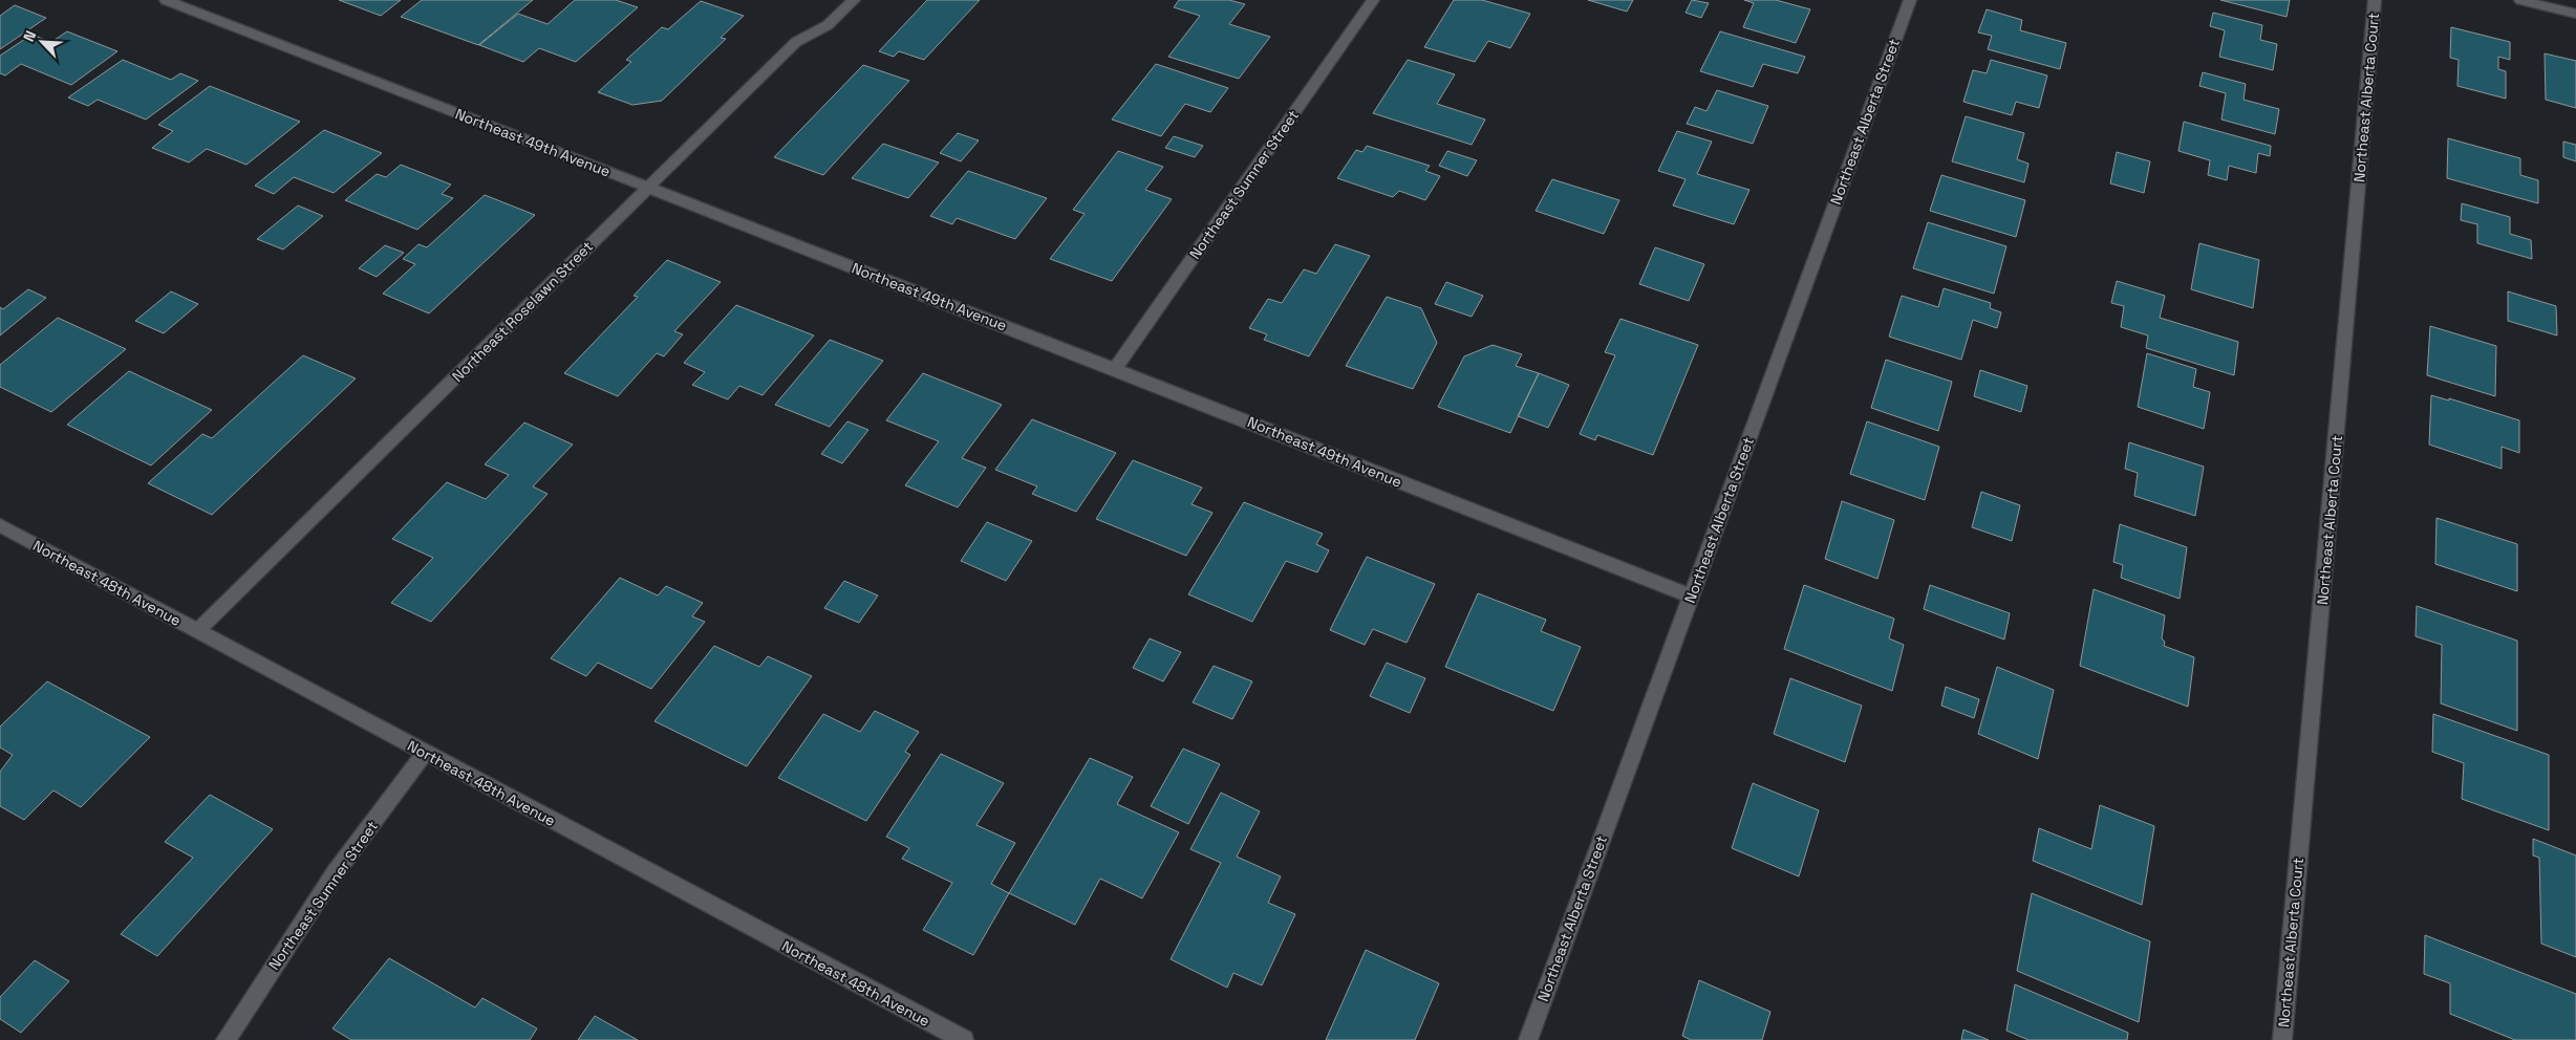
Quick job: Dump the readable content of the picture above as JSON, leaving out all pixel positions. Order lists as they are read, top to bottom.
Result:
{
  "streets": {
    "street": [
      "Northeast Alberta Court",
      "Northeast Alberta Street",
      "Northeast 49th Avenue",
      "Northeast Sumner Street",
      "Northeast Roselawn Street",
      "Northeast 48th Avenue"
    ]
  },
  "crossings": [
    ["Northeast Alberta Street", "Northeast 49th Avenue"],
    ["Northeast 49th Avenue", "Northeast Sumner Street"],
    ["Northeast 49th Avenue", "Northeast Roselawn Street"],
    ["Northeast Sumner Street", "Northeast 48th Avenue"],
    ["Northeast Roselawn Street", "Northeast 48th Avenue"]
  ],
  "north": "top left"
}
